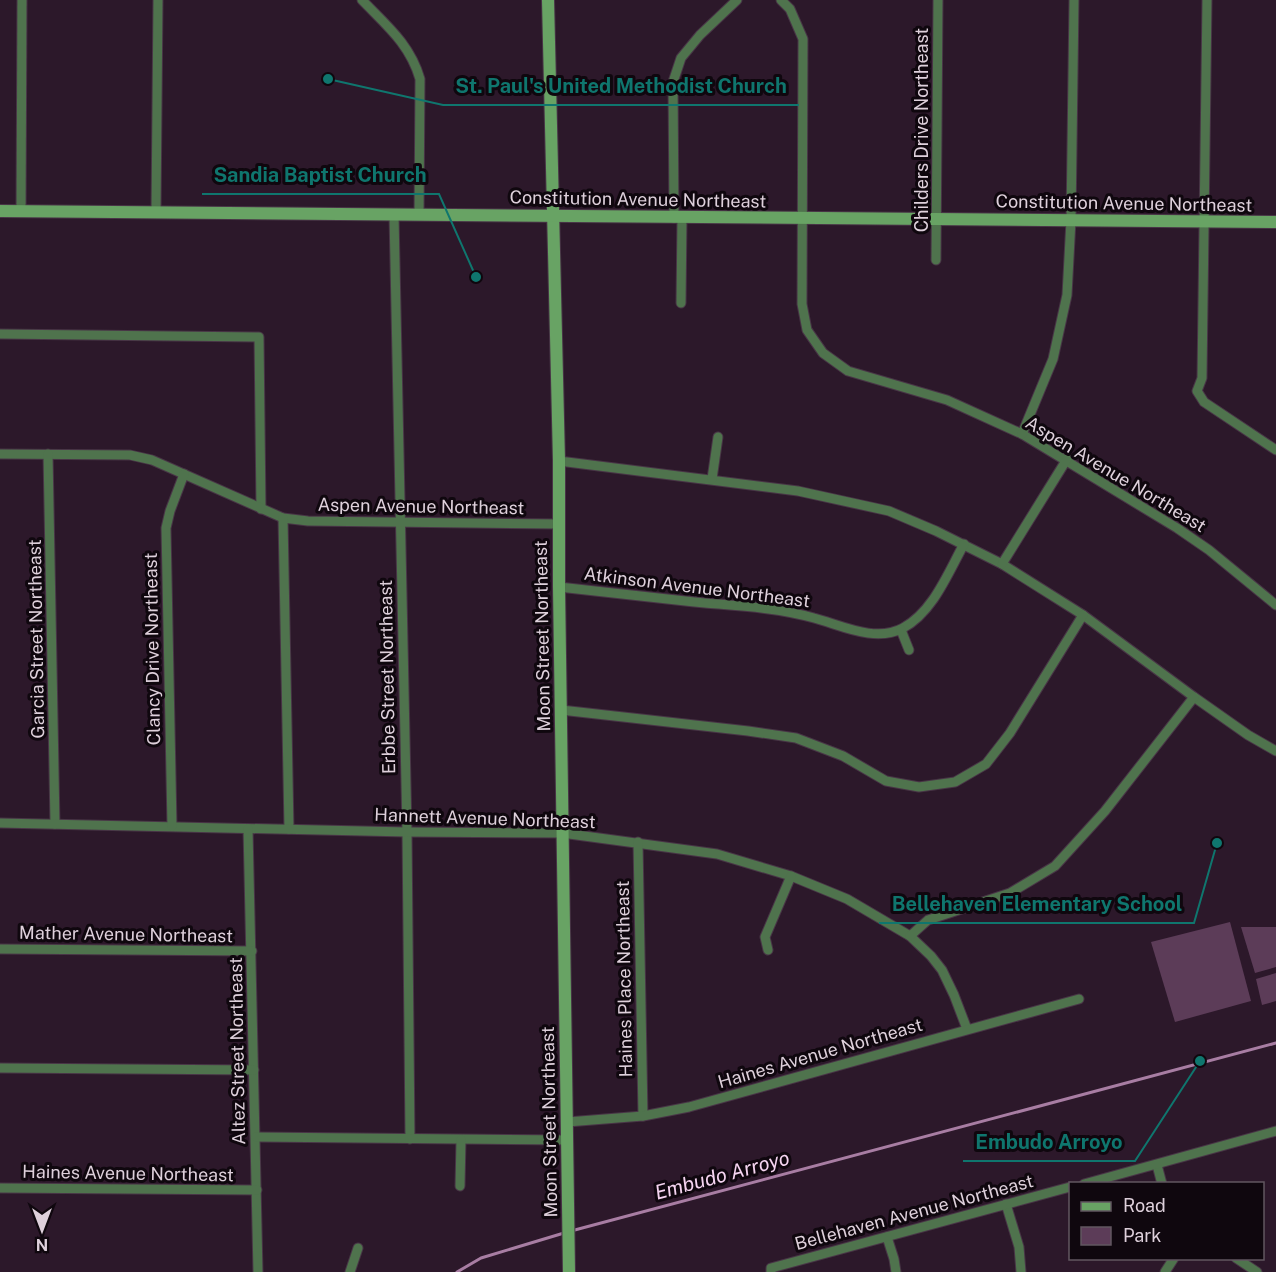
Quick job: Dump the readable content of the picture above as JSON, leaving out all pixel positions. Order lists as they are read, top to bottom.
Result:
{
  "streets": {
    "street": [
      "Childers Drive Northeast",
      "Constitution Avenue Northeast",
      "Aspen Avenue Northeast",
      "Atkinson Avenue Northeast",
      "Moon Street Northeast",
      "Garcia Street Northeast",
      "Clancy Drive Northeast",
      "Erbbe Street Northeast",
      "Hannett Avenue Northeast",
      "Mather Avenue Northeast",
      "Haines Place Northeast",
      "Altez Street Northeast",
      "Haines Avenue Northeast",
      "Bellehaven Avenue Northeast"
    ]
  },
  "crossings": [
    ["Childers Drive Northeast", "Constitution Avenue Northeast"],
    ["Constitution Avenue Northeast", "Aspen Avenue Northeast"],
    ["Constitution Avenue Northeast", "Moon Street Northeast"],
    ["Constitution Avenue Northeast", "Erbbe Street Northeast"],
    ["Aspen Avenue Northeast", "Moon Street Northeast"],
    ["Aspen Avenue Northeast", "Erbbe Street Northeast"],
    ["Atkinson Avenue Northeast", "Moon Street Northeast"],
    ["Moon Street Northeast", "Hannett Avenue Northeast"],
    ["Moon Street Northeast", "Haines Avenue Northeast"],
    ["Garcia Street Northeast", "Hannett Avenue Northeast"],
    ["Clancy Drive Northeast", "Hannett Avenue Northeast"],
    ["Erbbe Street Northeast", "Hannett Avenue Northeast"],
    ["Hannett Avenue Northeast", "Haines Place Northeast"],
    ["Hannett Avenue Northeast", "Altez Street Northeast"],
    ["Hannett Avenue Northeast", "Haines Avenue Northeast"],
    ["Mather Avenue Northeast", "Altez Street Northeast"],
    ["Haines Place Northeast", "Haines Avenue Northeast"],
    ["Altez Street Northeast", "Haines Avenue Northeast"]
  ],
  "water": ["Embudo Arroyo"],
  "places": [
    "St. Paul's United Methodist Church",
    "Sandia Baptist Church",
    "Bellehaven Elementary School",
    "Embudo Arroyo"
  ],
  "legend": ["Road", "Park"],
  "north": "bottom"
}
